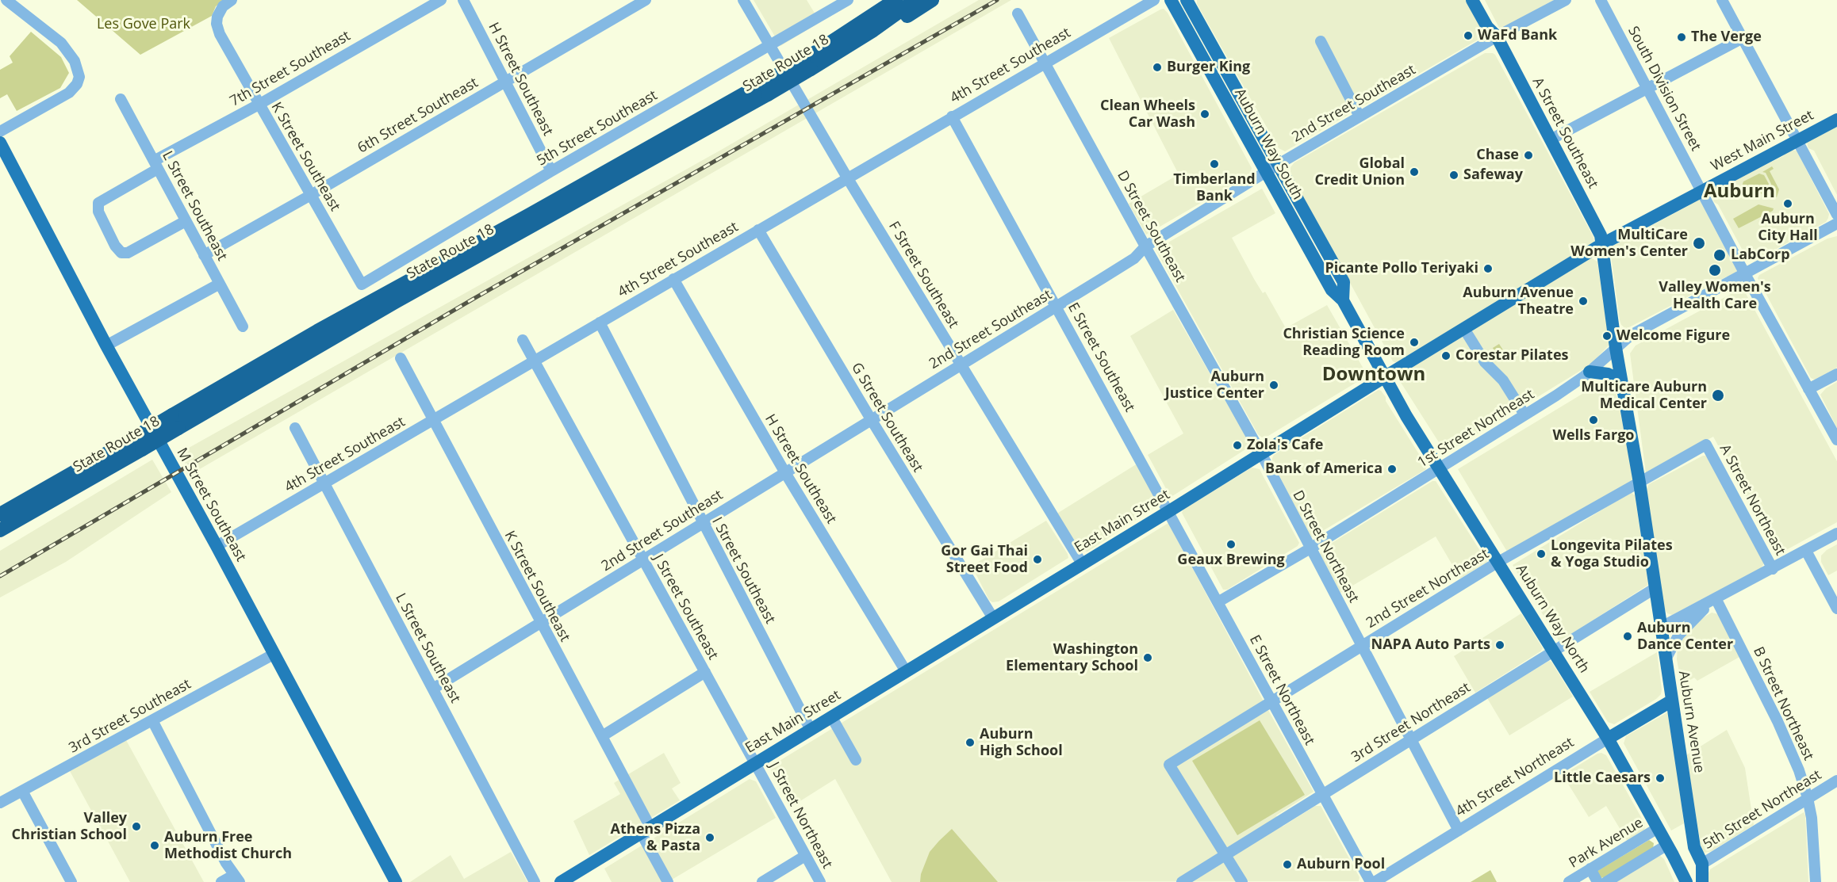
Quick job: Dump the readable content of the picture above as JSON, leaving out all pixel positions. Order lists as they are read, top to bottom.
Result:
{
  "streets": {
    "highway": ["State Route 18"],
    "main road": [
      "A Street Southeast",
      "West Main Street",
      "Auburn Way South",
      "M Street Southeast",
      "East Main Street",
      "Auburn Way North",
      "Auburn Avenue",
      "4th Street Northeast"
    ],
    "street": [
      "4th Street Southeast",
      "7th Street Southeast",
      "H Street Southeast",
      "South Division Street",
      "2nd Street Southeast",
      "6th Street Southeast",
      "5th Street Southeast",
      "K Street Southeast",
      "L Street Southeast",
      "D Street Southeast",
      "F Street Southeast",
      "E Street Southeast",
      "G Street Southeast",
      "1st Street Northeast",
      "A Street Northeast",
      "D Street Northeast",
      "I Street Southeast",
      "2nd Street Northeast",
      "J Street Southeast",
      "E Street Northeast",
      "B Street Northeast",
      "3rd Street Southeast",
      "3rd Street Northeast",
      "5th Street Northeast",
      "J Street Northeast",
      "Park Avenue"
    ]
  },
  "crossings": [
    ["4th Street Southeast", "H Street Southeast"],
    ["4th Street Southeast", "K Street Southeast"],
    ["4th Street Southeast", "L Street Southeast"],
    ["4th Street Southeast", "D Street Southeast"],
    ["4th Street Southeast", "F Street Southeast"],
    ["4th Street Southeast", "E Street Southeast"],
    ["4th Street Southeast", "G Street Southeast"],
    ["4th Street Southeast", "M Street Southeast"],
    ["4th Street Southeast", "I Street Southeast"],
    ["4th Street Southeast", "J Street Southeast"],
    ["7th Street Southeast", "K Street Southeast"],
    ["7th Street Southeast", "L Street Southeast"],
    ["H Street Southeast", "2nd Street Southeast"],
    ["H Street Southeast", "6th Street Southeast"],
    ["H Street Southeast", "5th Street Southeast"],
    ["H Street Southeast", "East Main Street"],
    ["South Division Street", "West Main Street"],
    ["South Division Street", "1st Street Northeast"],
    ["South Division Street", "East Main Street"],
    ["2nd Street Southeast", "A Street Southeast"],
    ["2nd Street Southeast", "Auburn Way South"],
    ["2nd Street Southeast", "K Street Southeast"],
    ["2nd Street Southeast", "L Street Southeast"],
    ["2nd Street Southeast", "D Street Southeast"],
    ["2nd Street Southeast", "F Street Southeast"],
    ["2nd Street Southeast", "E Street Southeast"],
    ["2nd Street Southeast", "G Street Southeast"],
    ["2nd Street Southeast", "I Street Southeast"],
    ["2nd Street Southeast", "J Street Southeast"],
    ["6th Street Southeast", "K Street Southeast"],
    ["6th Street Southeast", "L Street Southeast"],
    ["5th Street Southeast", "K Street Southeast"],
    ["5th Street Southeast", "F Street Southeast"],
    ["A Street Southeast", "East Main Street"],
    ["A Street Southeast", "Auburn Avenue"],
    ["West Main Street", "East Main Street"],
    ["Auburn Way South", "East Main Street"],
    ["Auburn Way South", "Auburn Way North"],
    ["K Street Southeast", "East Main Street"],
    ["D Street Southeast", "East Main Street"],
    ["D Street Southeast", "D Street Northeast"],
    ["F Street Southeast", "East Main Street"],
    ["E Street Southeast", "East Main Street"],
    ["E Street Southeast", "E Street Northeast"],
    ["G Street Southeast", "East Main Street"],
    ["1st Street Northeast", "D Street Northeast"],
    ["1st Street Northeast", "Auburn Way North"],
    ["1st Street Northeast", "E Street Northeast"],
    ["1st Street Northeast", "Auburn Avenue"],
    ["A Street Northeast", "2nd Street Northeast"],
    ["M Street Southeast", "3rd Street Southeast"],
    ["East Main Street", "D Street Northeast"],
    ["East Main Street", "I Street Southeast"],
    ["East Main Street", "J Street Southeast"],
    ["East Main Street", "Auburn Way North"],
    ["East Main Street", "E Street Northeast"],
    ["East Main Street", "Auburn Avenue"],
    ["East Main Street", "J Street Northeast"],
    ["D Street Northeast", "2nd Street Northeast"],
    ["D Street Northeast", "3rd Street Northeast"],
    ["D Street Northeast", "4th Street Northeast"],
    ["2nd Street Northeast", "Auburn Way North"],
    ["2nd Street Northeast", "E Street Northeast"],
    ["2nd Street Northeast", "Auburn Avenue"],
    ["2nd Street Northeast", "3rd Street Northeast"],
    ["J Street Southeast", "J Street Northeast"],
    ["Auburn Way North", "3rd Street Northeast"],
    ["Auburn Way North", "4th Street Northeast"],
    ["Auburn Way North", "Park Avenue"],
    ["E Street Northeast", "3rd Street Northeast"],
    ["B Street Northeast", "5th Street Northeast"],
    ["Auburn Avenue", "3rd Street Northeast"],
    ["Auburn Avenue", "4th Street Northeast"],
    ["Auburn Avenue", "5th Street Northeast"]
  ],
  "districts": ["Auburn", "Downtown"],
  "parks": ["Les Gove Park"],
  "places": [
    "WaFd Bank",
    "The Verge",
    "Burger King",
    "Clean Wheels Car Wash",
    "Chase",
    "Timberland Bank",
    "Global Credit Union",
    "Safeway",
    "Auburn City Hall",
    "MultiCare Women's Center",
    "LabCorp",
    "Picante Pollo Teriyaki",
    "Valley Women's Health Care",
    "Auburn Avenue Theatre",
    "Welcome Figure",
    "Christian Science Reading Room",
    "Corestar Pilates",
    "Auburn Justice Center",
    "Multicare Auburn Medical Center",
    "Wells Fargo",
    "Zola's Cafe",
    "Bank of America",
    "Geaux Brewing",
    "Longevita Pilates & Yoga Studio",
    "Gor Gai Thai Street Food",
    "Auburn Dance Center",
    "NAPA Auto Parts",
    "Washington Elementary School",
    "Auburn High School",
    "Little Caesars",
    "Valley Christian School",
    "Athens Pizza & Pasta",
    "Auburn Free Methodist Church",
    "Auburn Pool"
  ]
}
